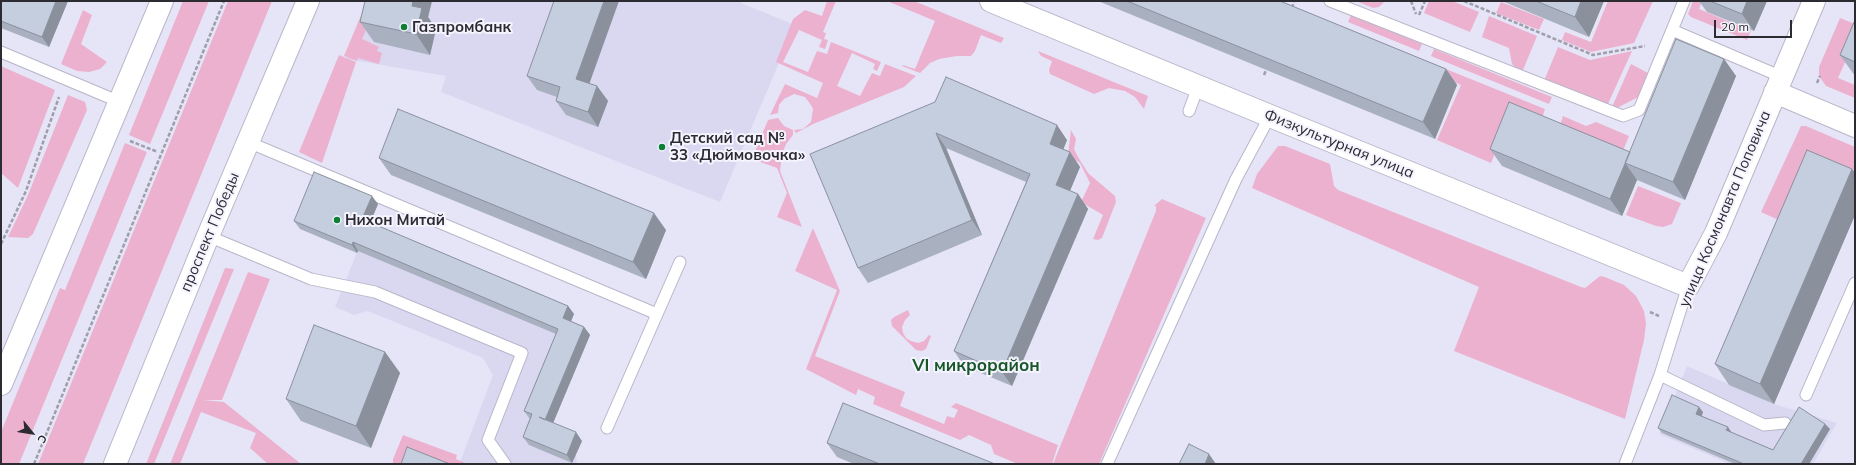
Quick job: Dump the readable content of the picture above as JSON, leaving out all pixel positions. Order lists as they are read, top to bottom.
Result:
{
  "streets": {
    "street": ["Физкультурная улица", "улица Космонавта Поповича", "проспект Победы"]
  },
  "crossings": [
    ["Физкультурная улица", "улица Космонавта Поповича"]
  ],
  "districts": ["VI микрорайон"],
  "places": ["Газпромбанк", "Детский сад № 33 «Дюймовочка»", "Нихон Митай"],
  "scale_bar": "20 m",
  "north": "bottom right"
}
